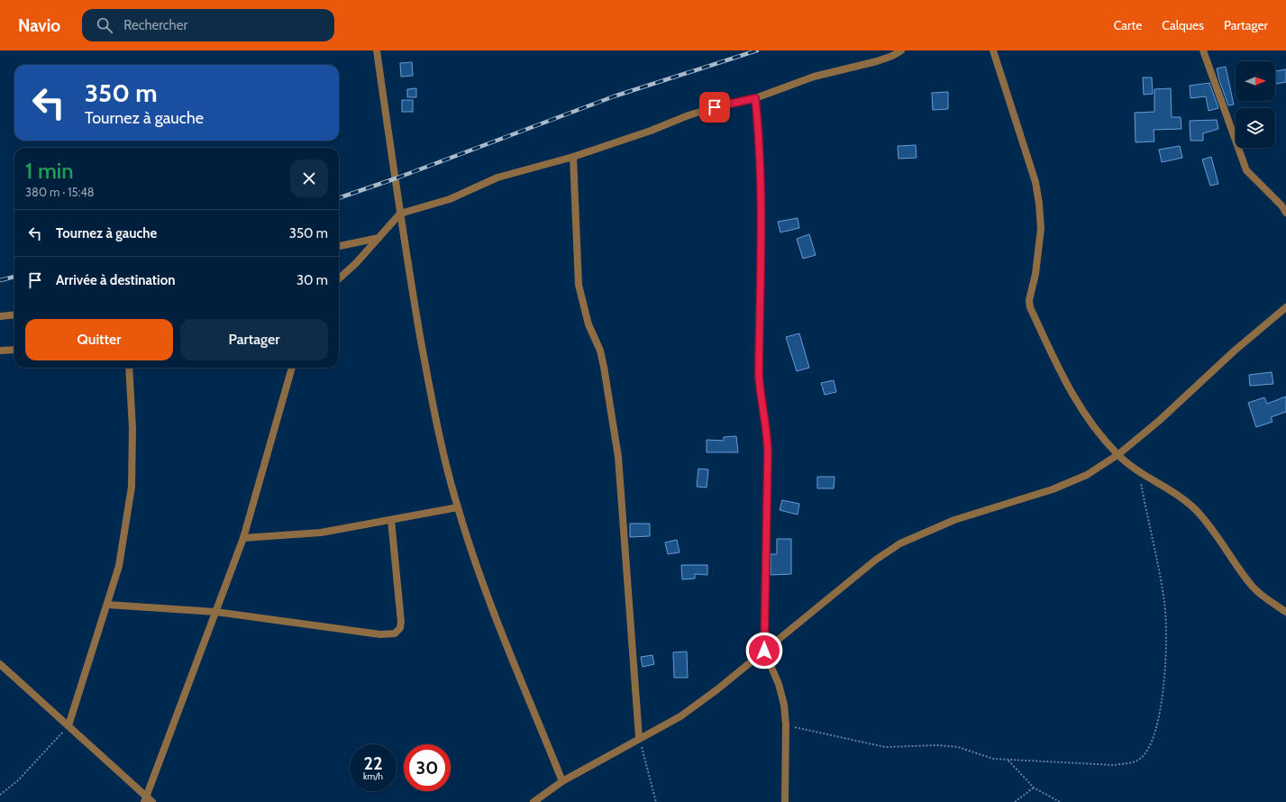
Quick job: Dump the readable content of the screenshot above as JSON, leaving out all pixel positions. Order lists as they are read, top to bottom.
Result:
{
  "north": "right",
  "page": {
    "header": "Navio",
    "search": "Rechercher",
    "nav": ["Carte", "Calques", "Partager"],
    "turn": ["350 m", "Tournez à gauche"],
    "heading": ["1 min", "380 m · 15:48"],
    "list": [
      {
        "name": "Tournez à gauche",
        "value": "350 m"
      },
      {
        "name": "Arrivée à destination",
        "value": "30 m"
      }
    ],
    "buttons": ["Quitter", "Partager"],
    "speed": "22 km/h",
    "limit": "30"
  }
}
